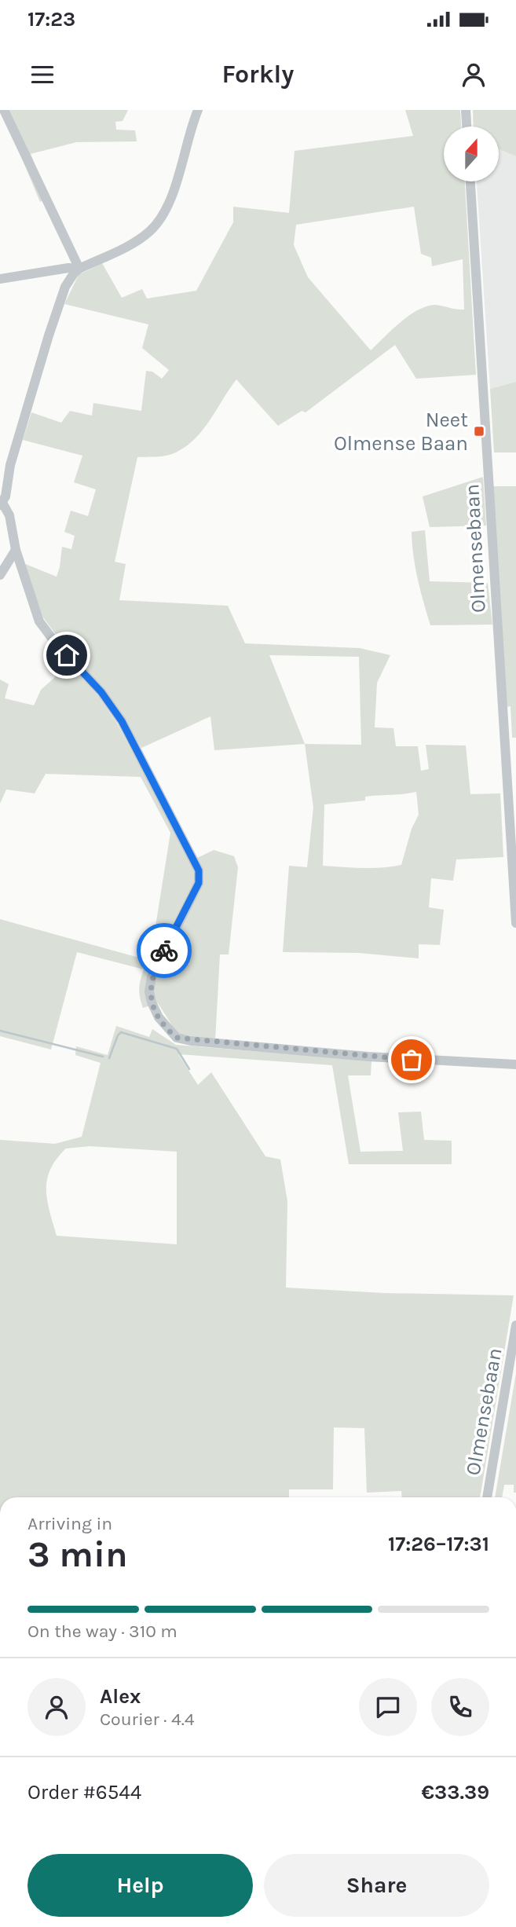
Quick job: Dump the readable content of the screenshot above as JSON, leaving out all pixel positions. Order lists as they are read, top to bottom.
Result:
{
  "streets": {
    "street": ["Olmensebaan"]
  },
  "places": {
    "transit": ["Neet Olmense Baan"]
  },
  "north": "top",
  "page": {
    "status": "17:23",
    "header": "Forkly",
    "heading": ["3 min", "Arriving in", "17:26–17:31"],
    "panel": [
      "Alex",
      "Courier · 4.4",
      "Order #6544",
      "€33.39"
    ],
    "bar": "On the way · 310 m",
    "buttons": ["Help", "Share"]
  }
}
